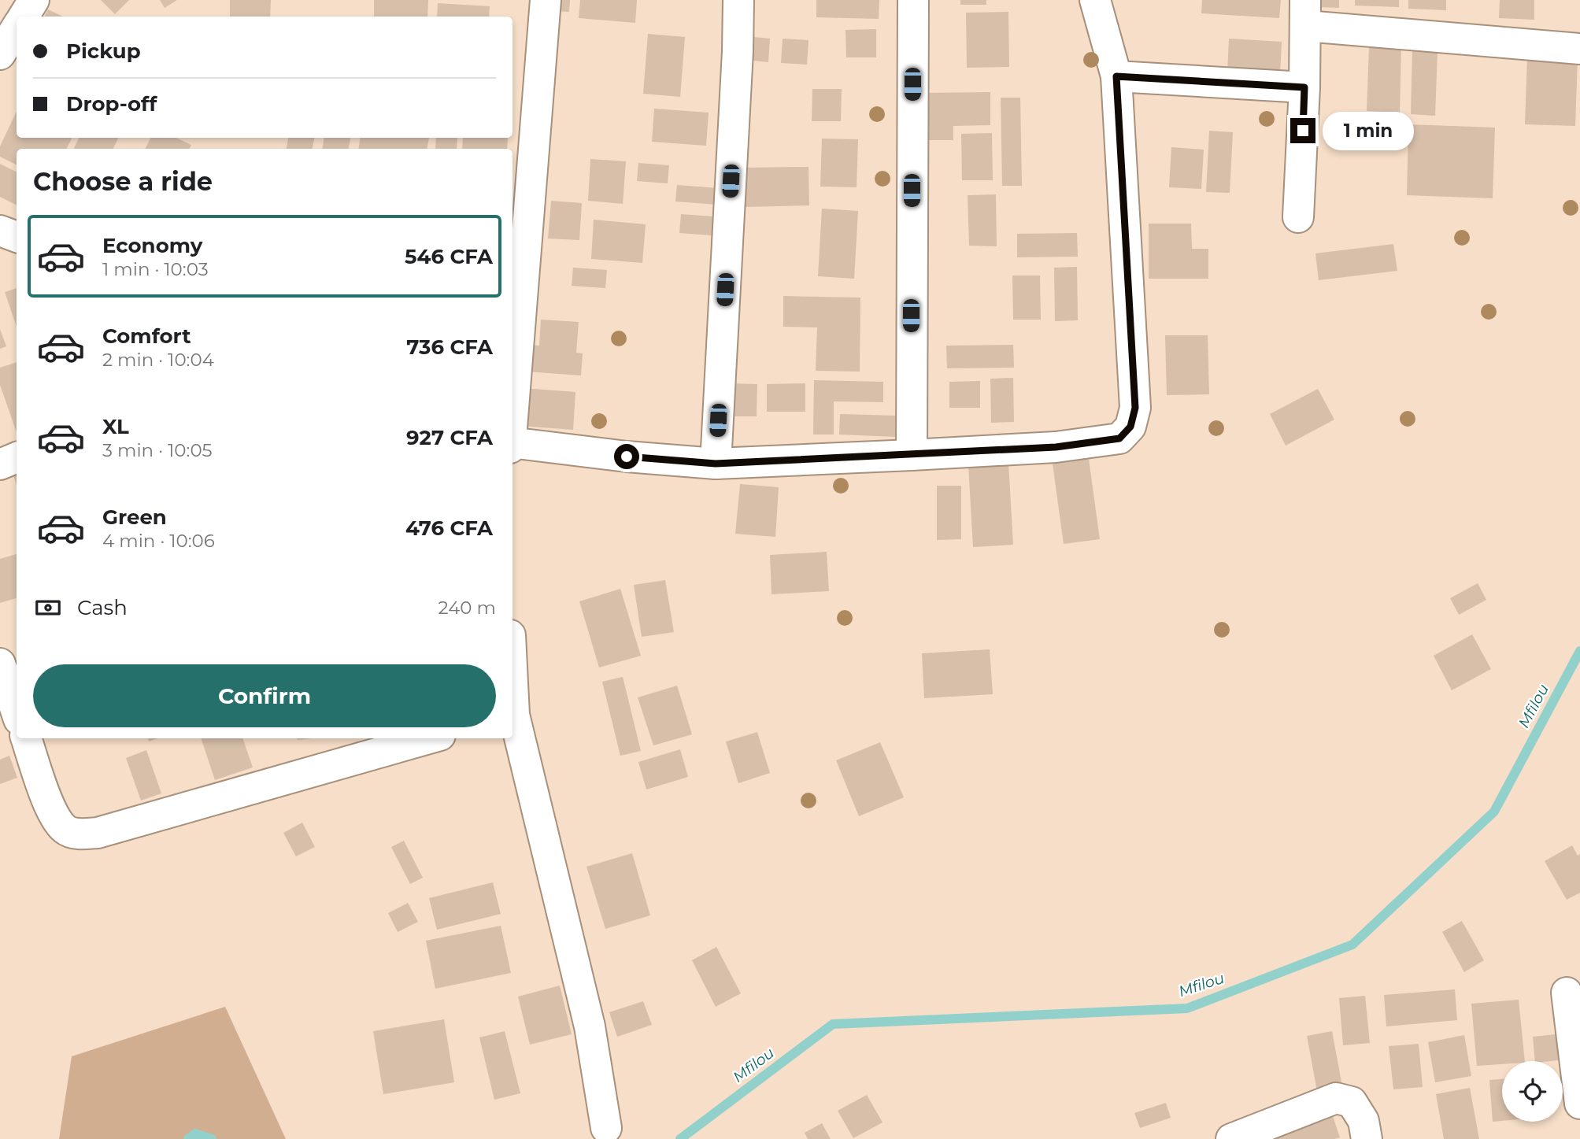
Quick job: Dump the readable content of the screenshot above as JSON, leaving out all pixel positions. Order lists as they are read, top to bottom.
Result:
{
  "water": ["Mfilou"],
  "page": {
    "banner": ["Pickup", "Drop-off"],
    "bubble": "1 min",
    "heading": "Choose a ride",
    "list": [
      {
        "name": "Economy",
        "note": "1 min · 10:03",
        "value": "546 CFA"
      },
      {
        "name": "Comfort",
        "note": "2 min · 10:04",
        "value": "736 CFA"
      },
      {
        "name": "XL",
        "note": "3 min · 10:05",
        "value": "927 CFA"
      },
      {
        "name": "Green",
        "note": "4 min · 10:06",
        "value": "476 CFA"
      }
    ],
    "pay": ["Cash", "240 m"],
    "buttons": "Confirm"
  }
}
